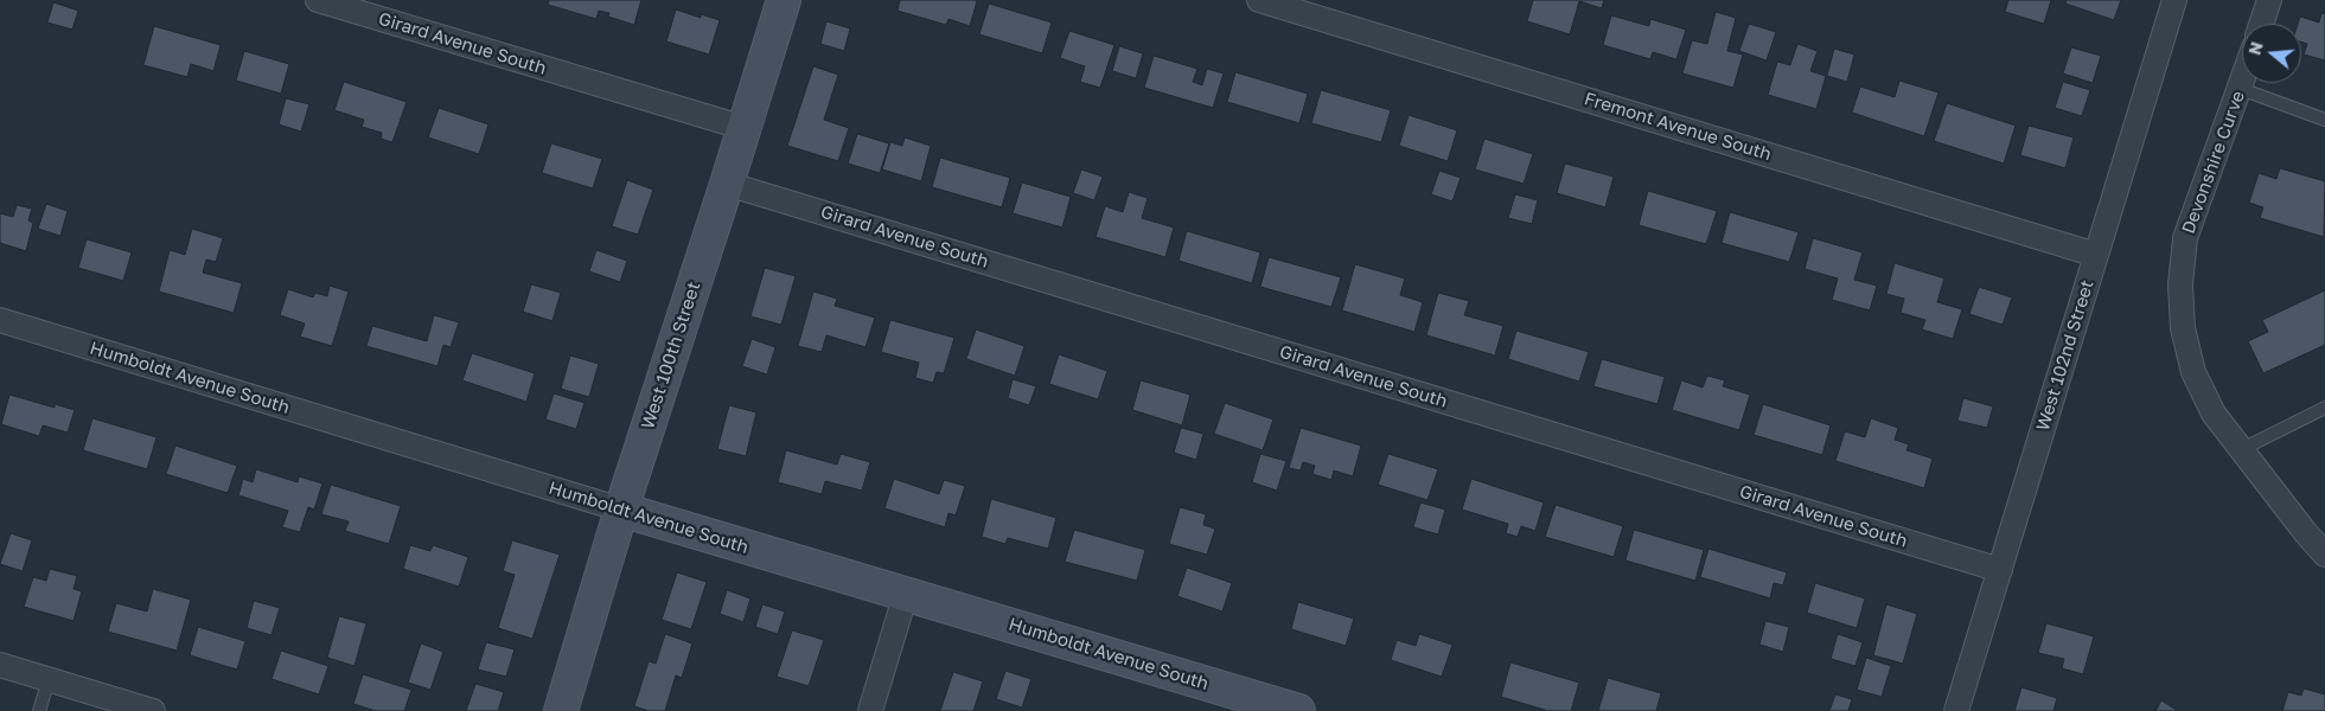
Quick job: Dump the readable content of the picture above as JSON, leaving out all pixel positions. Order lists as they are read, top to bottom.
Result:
{
  "streets": {
    "street": [
      "Girard Avenue South",
      "Fremont Avenue South",
      "Devonshire Curve",
      "West 100th Street",
      "West 102nd Street",
      "Humboldt Avenue South"
    ]
  },
  "crossings": [
    ["Girard Avenue South", "West 100th Street"],
    ["Girard Avenue South", "West 102nd Street"],
    ["Fremont Avenue South", "West 102nd Street"],
    ["West 100th Street", "Humboldt Avenue South"]
  ],
  "north": "left"
}
